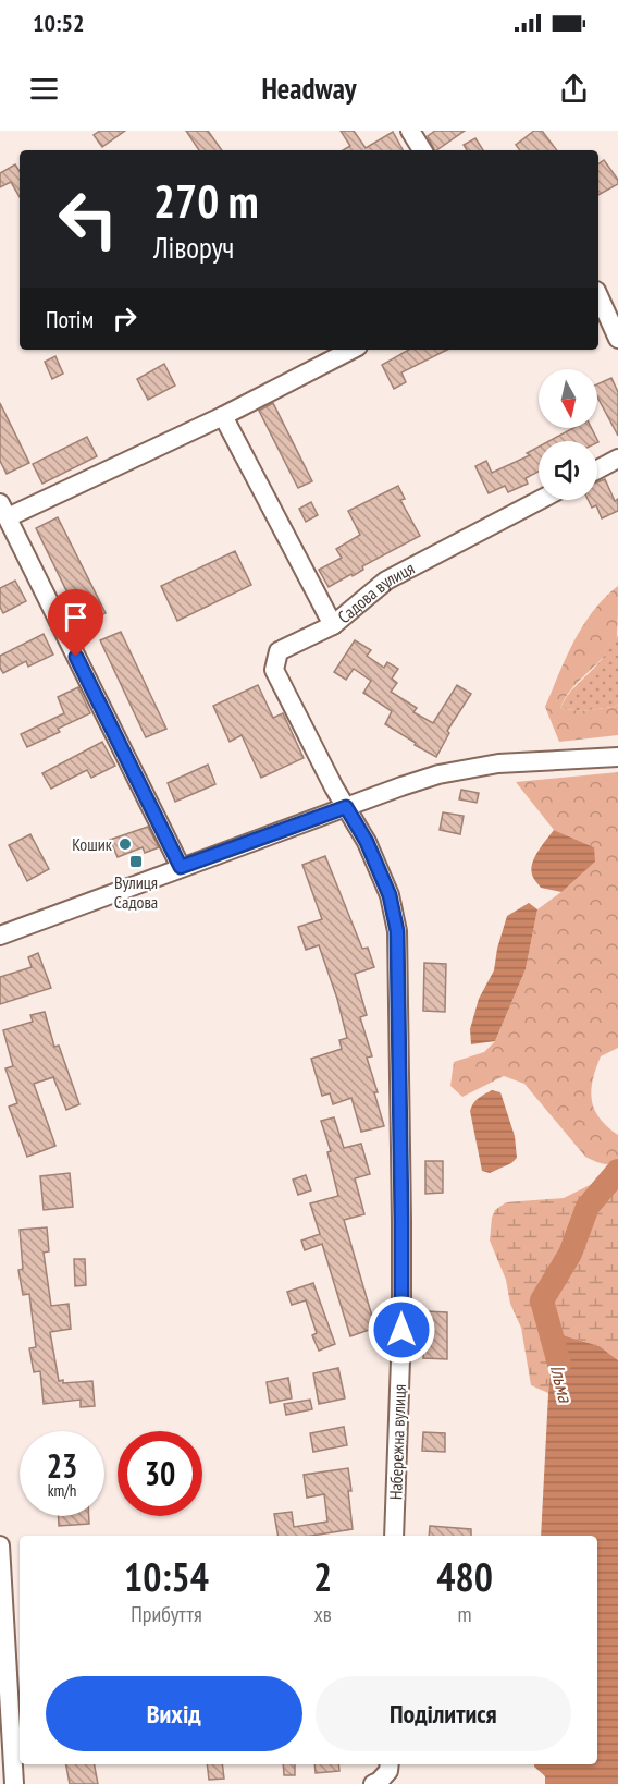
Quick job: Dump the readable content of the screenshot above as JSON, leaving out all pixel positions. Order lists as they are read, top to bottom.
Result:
{
  "streets": {
    "street": ["Садова вулиця", "Набережна вулиця"]
  },
  "crossings": [
    ["Садова вулиця", "Набережна вулиця"]
  ],
  "water": ["Ільма"],
  "places": {
    "other": ["Кошик"],
    "transit": ["Вулиця Садова"]
  },
  "north": "bottom",
  "page": {
    "status": "10:52",
    "header": "Headway",
    "turn": ["270 m", "Ліворуч"],
    "then": "Потім",
    "speed": "23 km/h",
    "limit": "30",
    "eta": [
      "10:54",
      "Прибуття",
      "2",
      "хв",
      "480",
      "m"
    ],
    "buttons": ["Вихід", "Поділитися"]
  }
}
